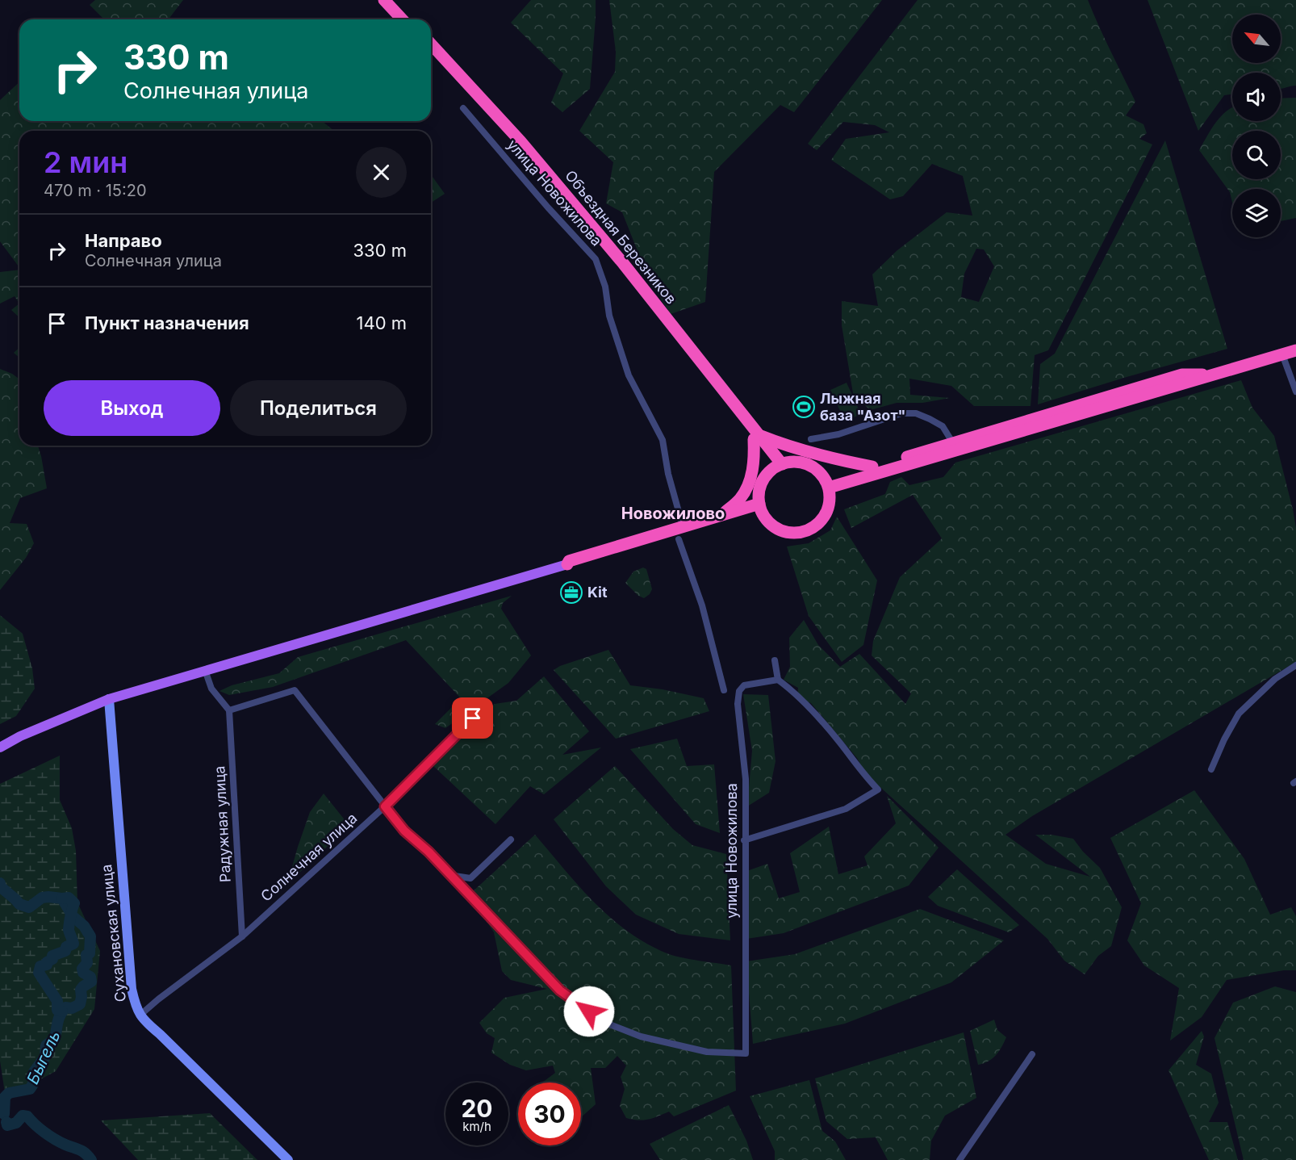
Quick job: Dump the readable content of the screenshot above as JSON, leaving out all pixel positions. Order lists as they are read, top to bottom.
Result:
{
  "streets": {
    "highway": ["Объездная Березников"],
    "street": [
      "улица Новожилова",
      "Радужная улица",
      "Солнечная улица",
      "Сухановская улица"
    ]
  },
  "crossings": [
    ["Радужная улица", "Солнечная улица"],
    ["Солнечная улица", "Сухановская улица"]
  ],
  "districts": ["Новожилово"],
  "water": ["Быгель"],
  "places": {
    "sports": ["Лыжная база \"Азот\""],
    "office": ["Kit"]
  },
  "north": "top left",
  "page": {
    "turn": ["330 m", "Солнечная улица"],
    "heading": ["2 мин", "470 m · 15:20"],
    "list": [
      {
        "name": "Направо",
        "note": "Солнечная улица",
        "value": "330 m"
      },
      {
        "name": "Пункт назначения",
        "value": "140 m"
      }
    ],
    "buttons": ["Выход", "Поделиться"],
    "speed": "20 km/h",
    "limit": "30"
  }
}
